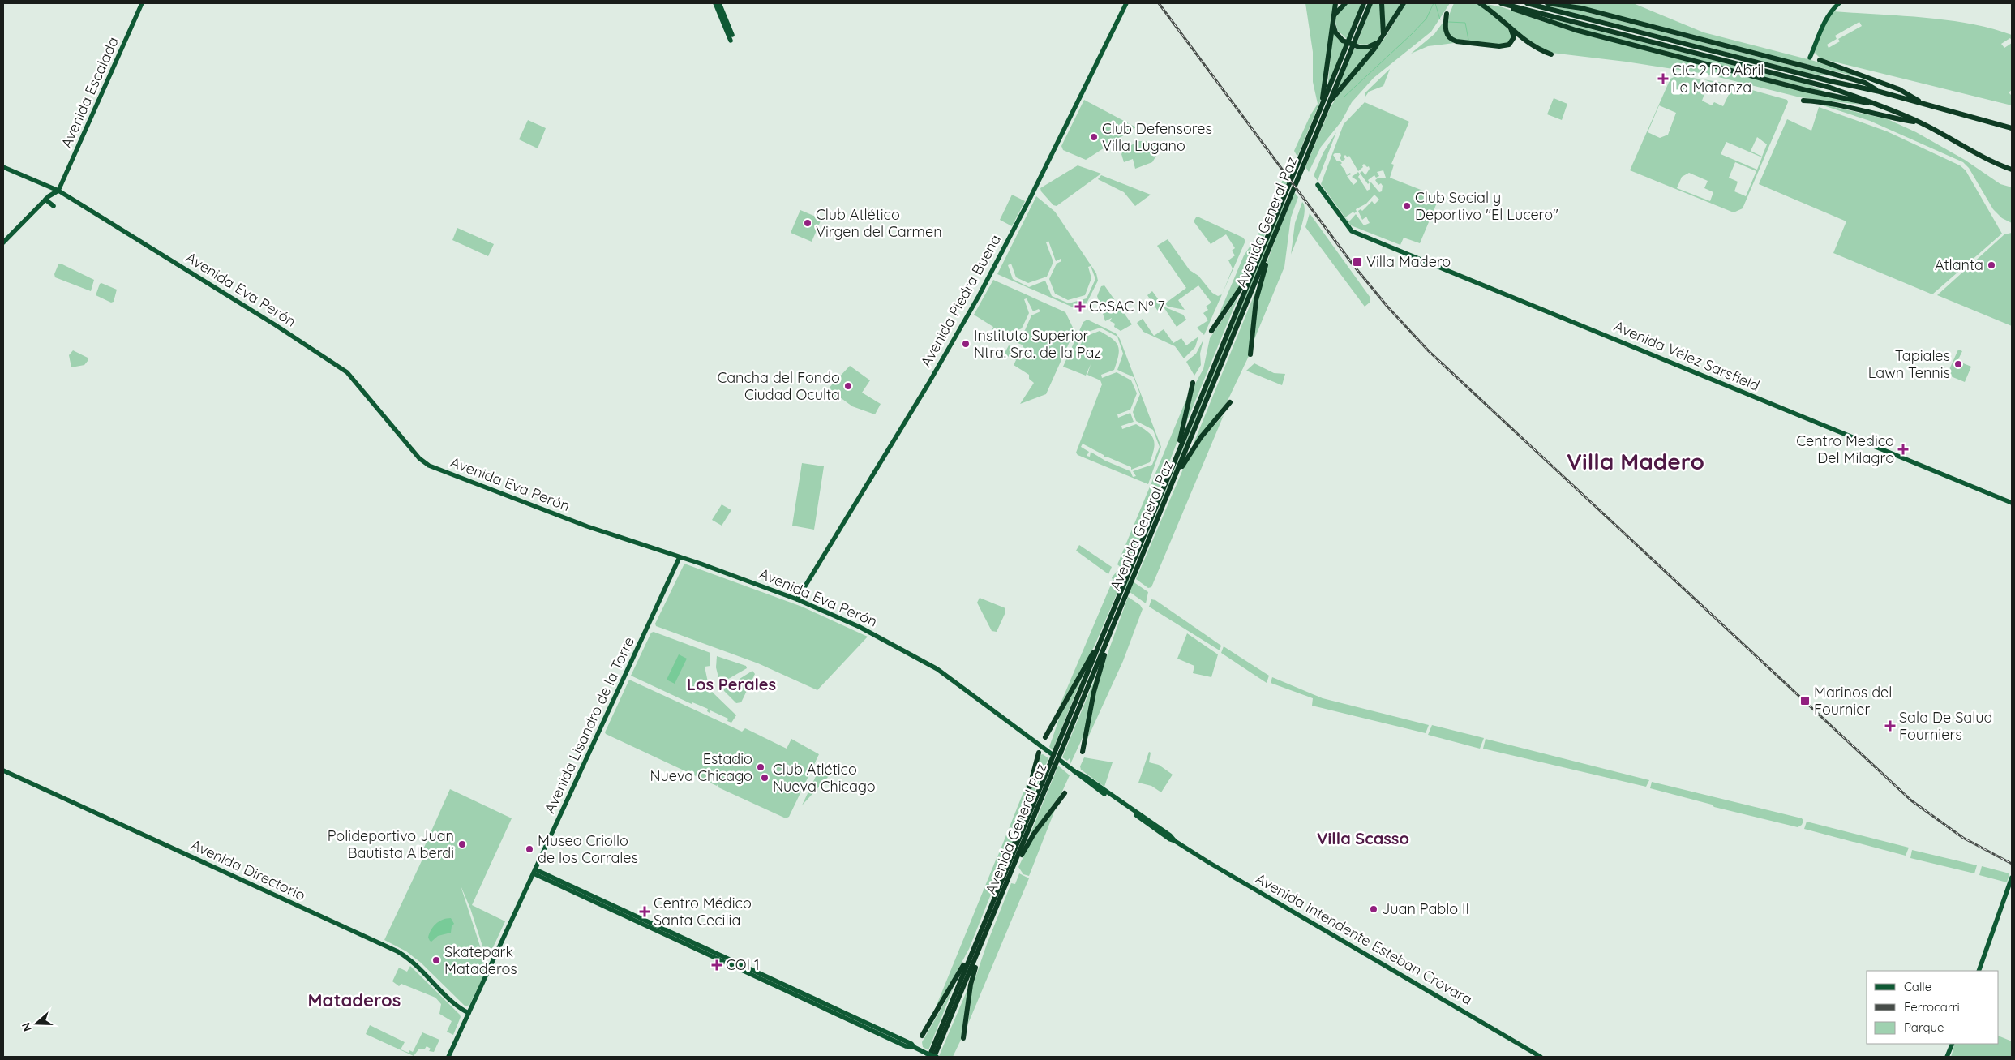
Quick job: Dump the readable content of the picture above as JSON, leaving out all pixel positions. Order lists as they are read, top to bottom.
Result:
{
  "streets": {
    "highway": ["Avenida General Paz"],
    "main road": [
      "Avenida Escalada",
      "Avenida Eva Perón",
      "Avenida Piedra Buena",
      "Avenida Vélez Sarsfield",
      "Avenida Lisandro de la Torre",
      "Avenida Directorio",
      "Avenida Intendente Esteban Crovara"
    ]
  },
  "crossings": [
    ["Avenida Escalada", "Avenida Eva Perón"],
    ["Avenida Eva Perón", "Avenida Piedra Buena"],
    ["Avenida Eva Perón", "Avenida Lisandro de la Torre"],
    ["Avenida Lisandro de la Torre", "Avenida Directorio"]
  ],
  "districts": [
    "Villa Madero",
    "Los Perales",
    "Villa Scasso",
    "Mataderos"
  ],
  "places": {
    "health": [
      "CIC 2 De Abril La Matanza",
      "CeSAC Nº 7",
      "Centro Medico Del Milagro",
      "Sala De Salud Fourniers",
      "Centro Médico Santa Cecilia",
      "COI 1"
    ],
    "other": [
      "Club Defensores Villa Lugano",
      "Club Social y Deportivo \"El Lucero\"",
      "Club Atlético Virgen del Carmen",
      "Atlanta",
      "Instituto Superior Ntra. Sra. de la Paz",
      "Tapiales Lawn Tennis",
      "Cancha del Fondo Ciudad Oculta",
      "Estadio Nueva Chicago",
      "Club Atlético Nueva Chicago",
      "Polideportivo Juan Bautista Alberdi",
      "Museo Criollo de los Corrales",
      "Juan Pablo II",
      "Skatepark Mataderos"
    ],
    "transit": ["Villa Madero", "Marinos del Fournier"]
  },
  "legend": ["Calle", "Ferrocarril", "Parque"],
  "north": "left"
}
